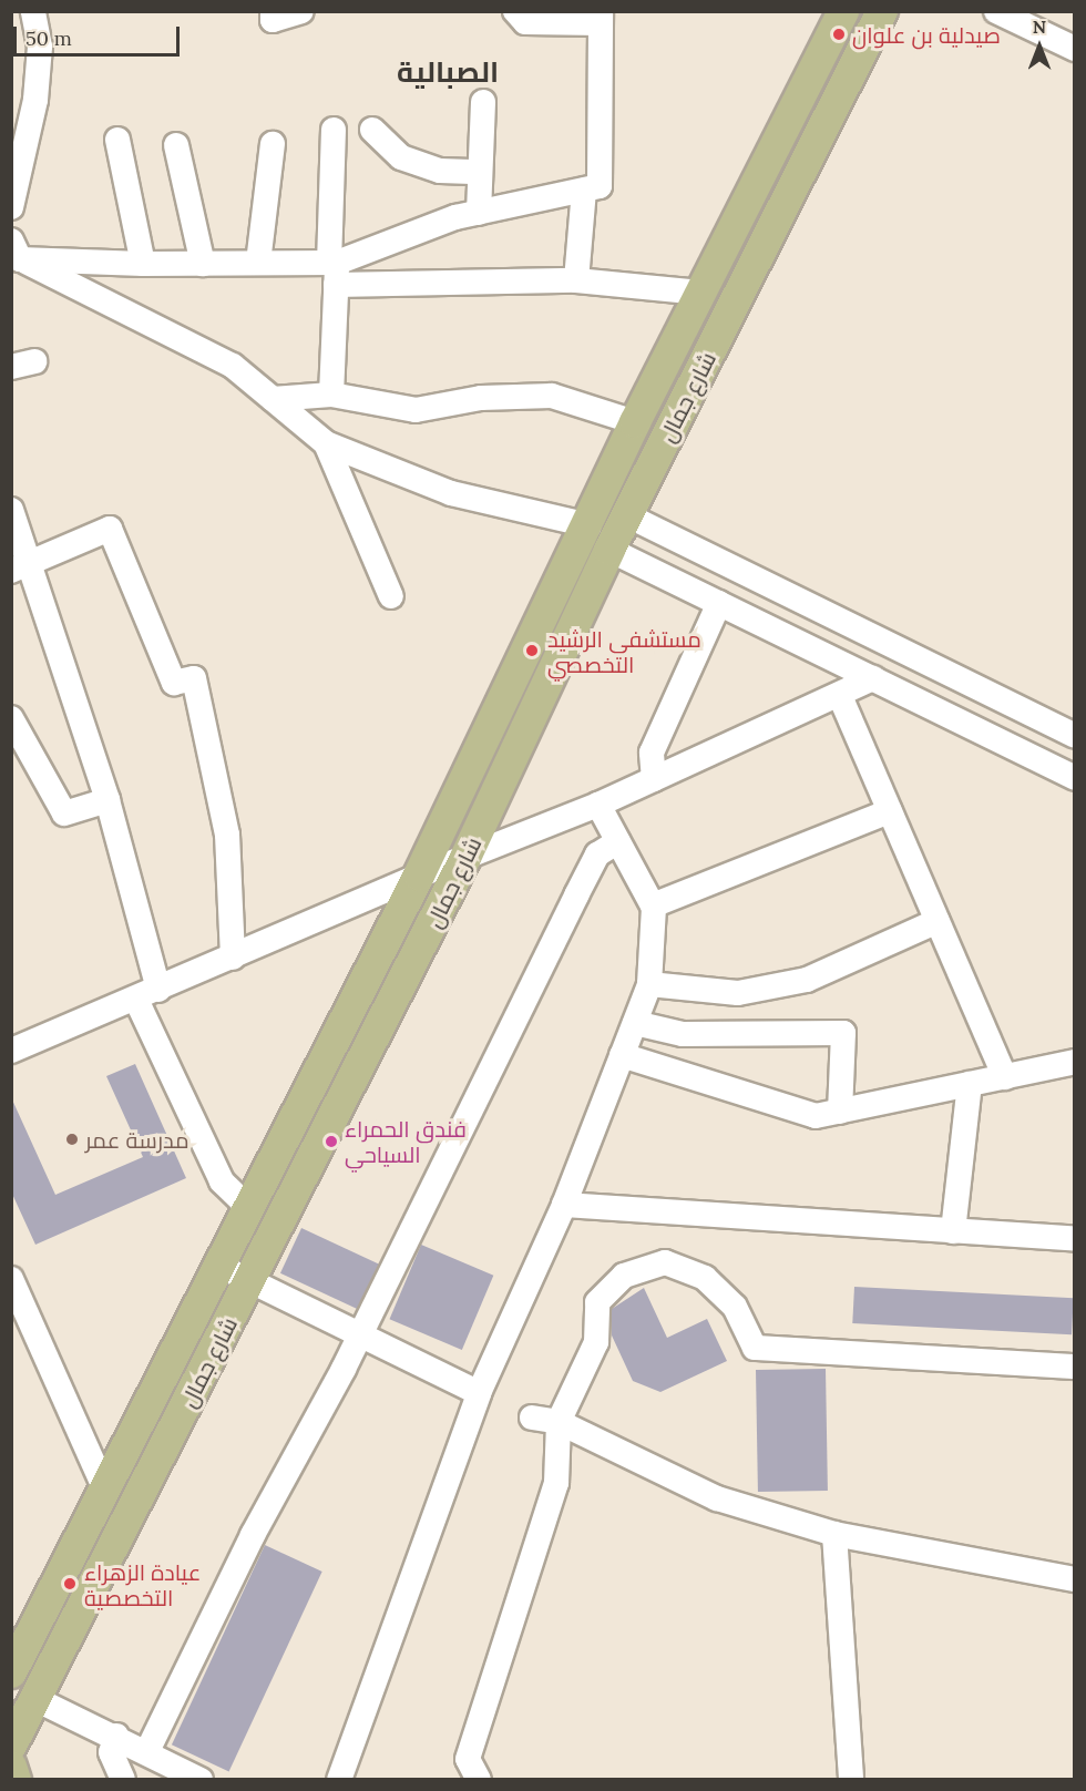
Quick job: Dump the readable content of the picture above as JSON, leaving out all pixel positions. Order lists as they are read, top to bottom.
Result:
{
  "streets": {
    "main road": ["شارع جمال"]
  },
  "districts": ["الصبالية"],
  "places": [
    "صيدلية بن علوان",
    "مستشفى الرشيد التخصصي",
    "مدرسة عمر",
    "فندق الحمراء السياحي",
    "عيادة الزهراء التخصصية"
  ],
  "scale_bar": "50 m",
  "north": "top"
}
